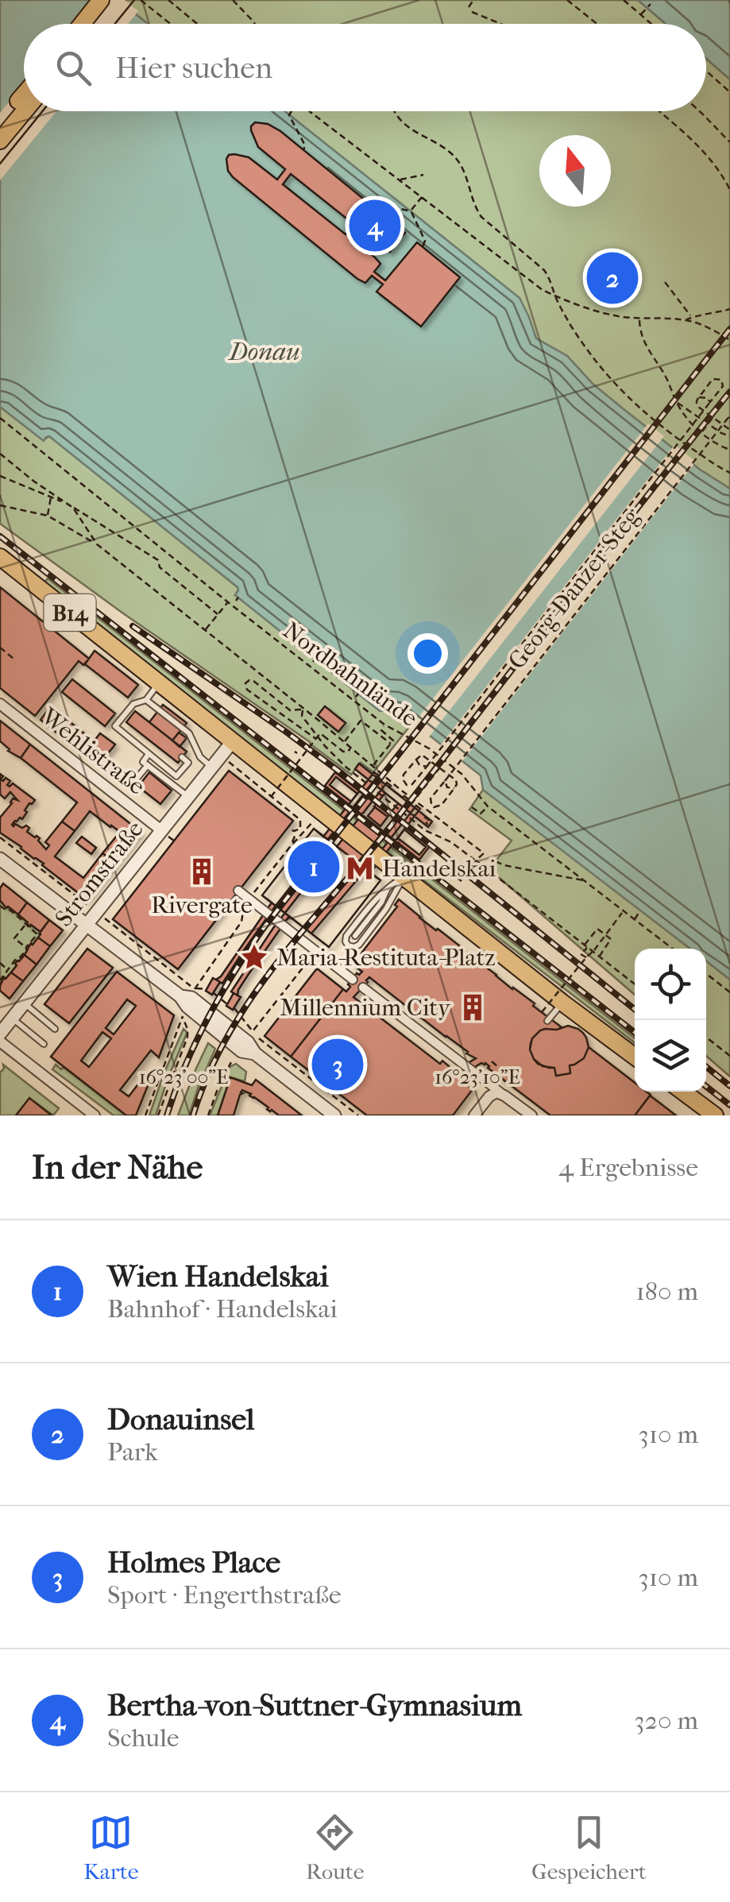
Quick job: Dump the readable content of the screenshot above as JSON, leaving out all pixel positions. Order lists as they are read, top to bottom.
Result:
{
  "streets": {
    "main road": ["B14"],
    "street": ["Wehlistraße", "Stromstraße"],
    "path": ["Georg-Danzer-Steg", "Nordbahnlände"]
  },
  "crossings": [
    ["B14", "Stromstraße"],
    ["Wehlistraße", "Stromstraße"]
  ],
  "water": ["Donau"],
  "places": {
    "metro station": ["Handelskai"],
    "building": ["Rivergate", "Millennium City"],
    "place": ["Maria-Restituta-Platz"]
  },
  "north": "top",
  "page": {
    "search": "Hier suchen",
    "pins": [
      "4",
      "2",
      "1",
      "3"
    ],
    "heading": ["In der Nähe", "4 Ergebnisse"],
    "list": [
      {
        "mark": "1",
        "name": "Wien Handelskai",
        "note": "Bahnhof · Handelskai",
        "value": "180 m"
      },
      {
        "mark": "2",
        "name": "Donauinsel",
        "note": "Park",
        "value": "310 m"
      },
      {
        "mark": "3",
        "name": "Holmes Place",
        "note": "Sport · Engerthstraße",
        "value": "310 m"
      },
      {
        "mark": "4",
        "name": "Bertha-von-Suttner-Gymnasium",
        "note": "Schule",
        "value": "320 m"
      }
    ],
    "nav": ["Karte", "Route", "Gespeichert"]
  },
  "coordinates": ["16°23'00\"E", "16°23'10\"E"]
}
